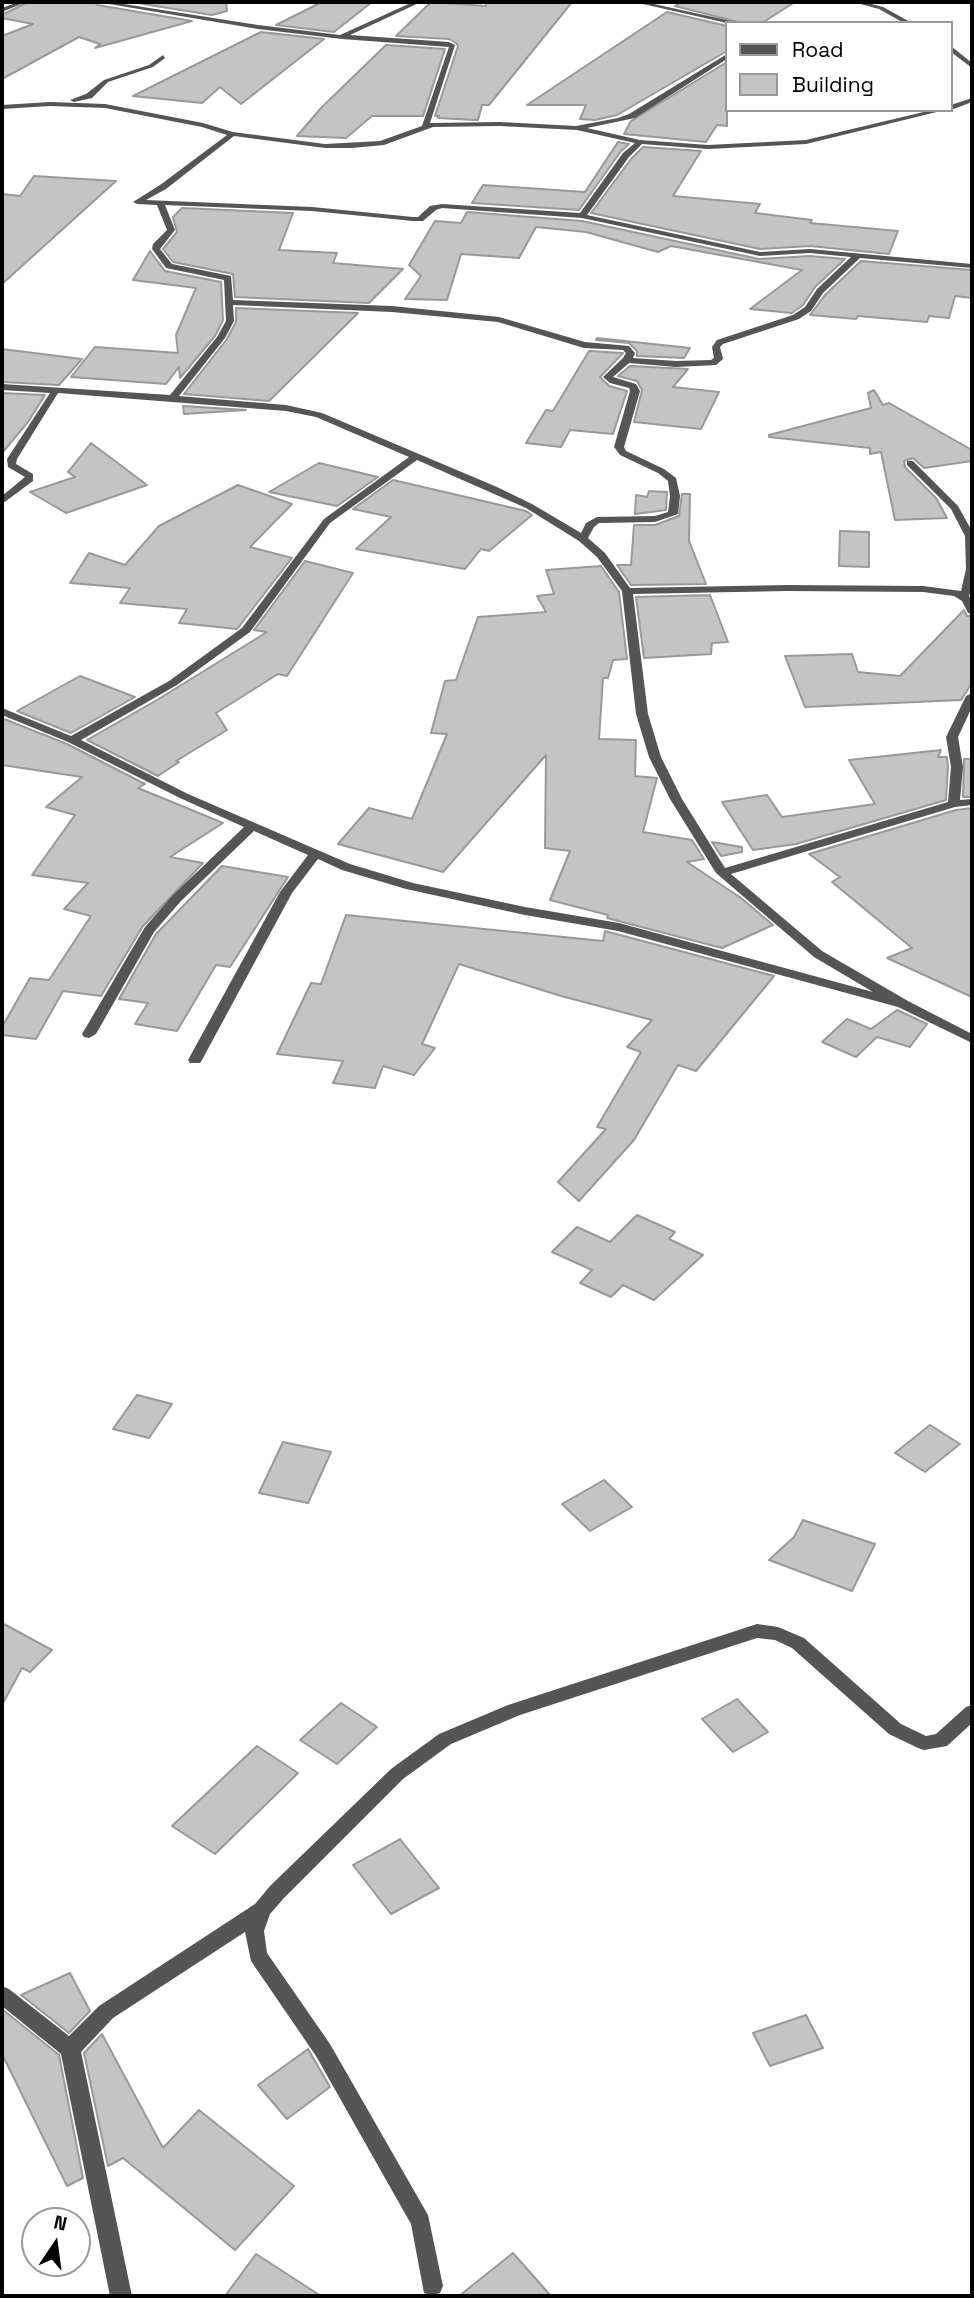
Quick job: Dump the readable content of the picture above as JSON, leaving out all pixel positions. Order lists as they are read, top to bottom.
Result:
{
  "legend": ["Road", "Building"],
  "north": "top"
}
